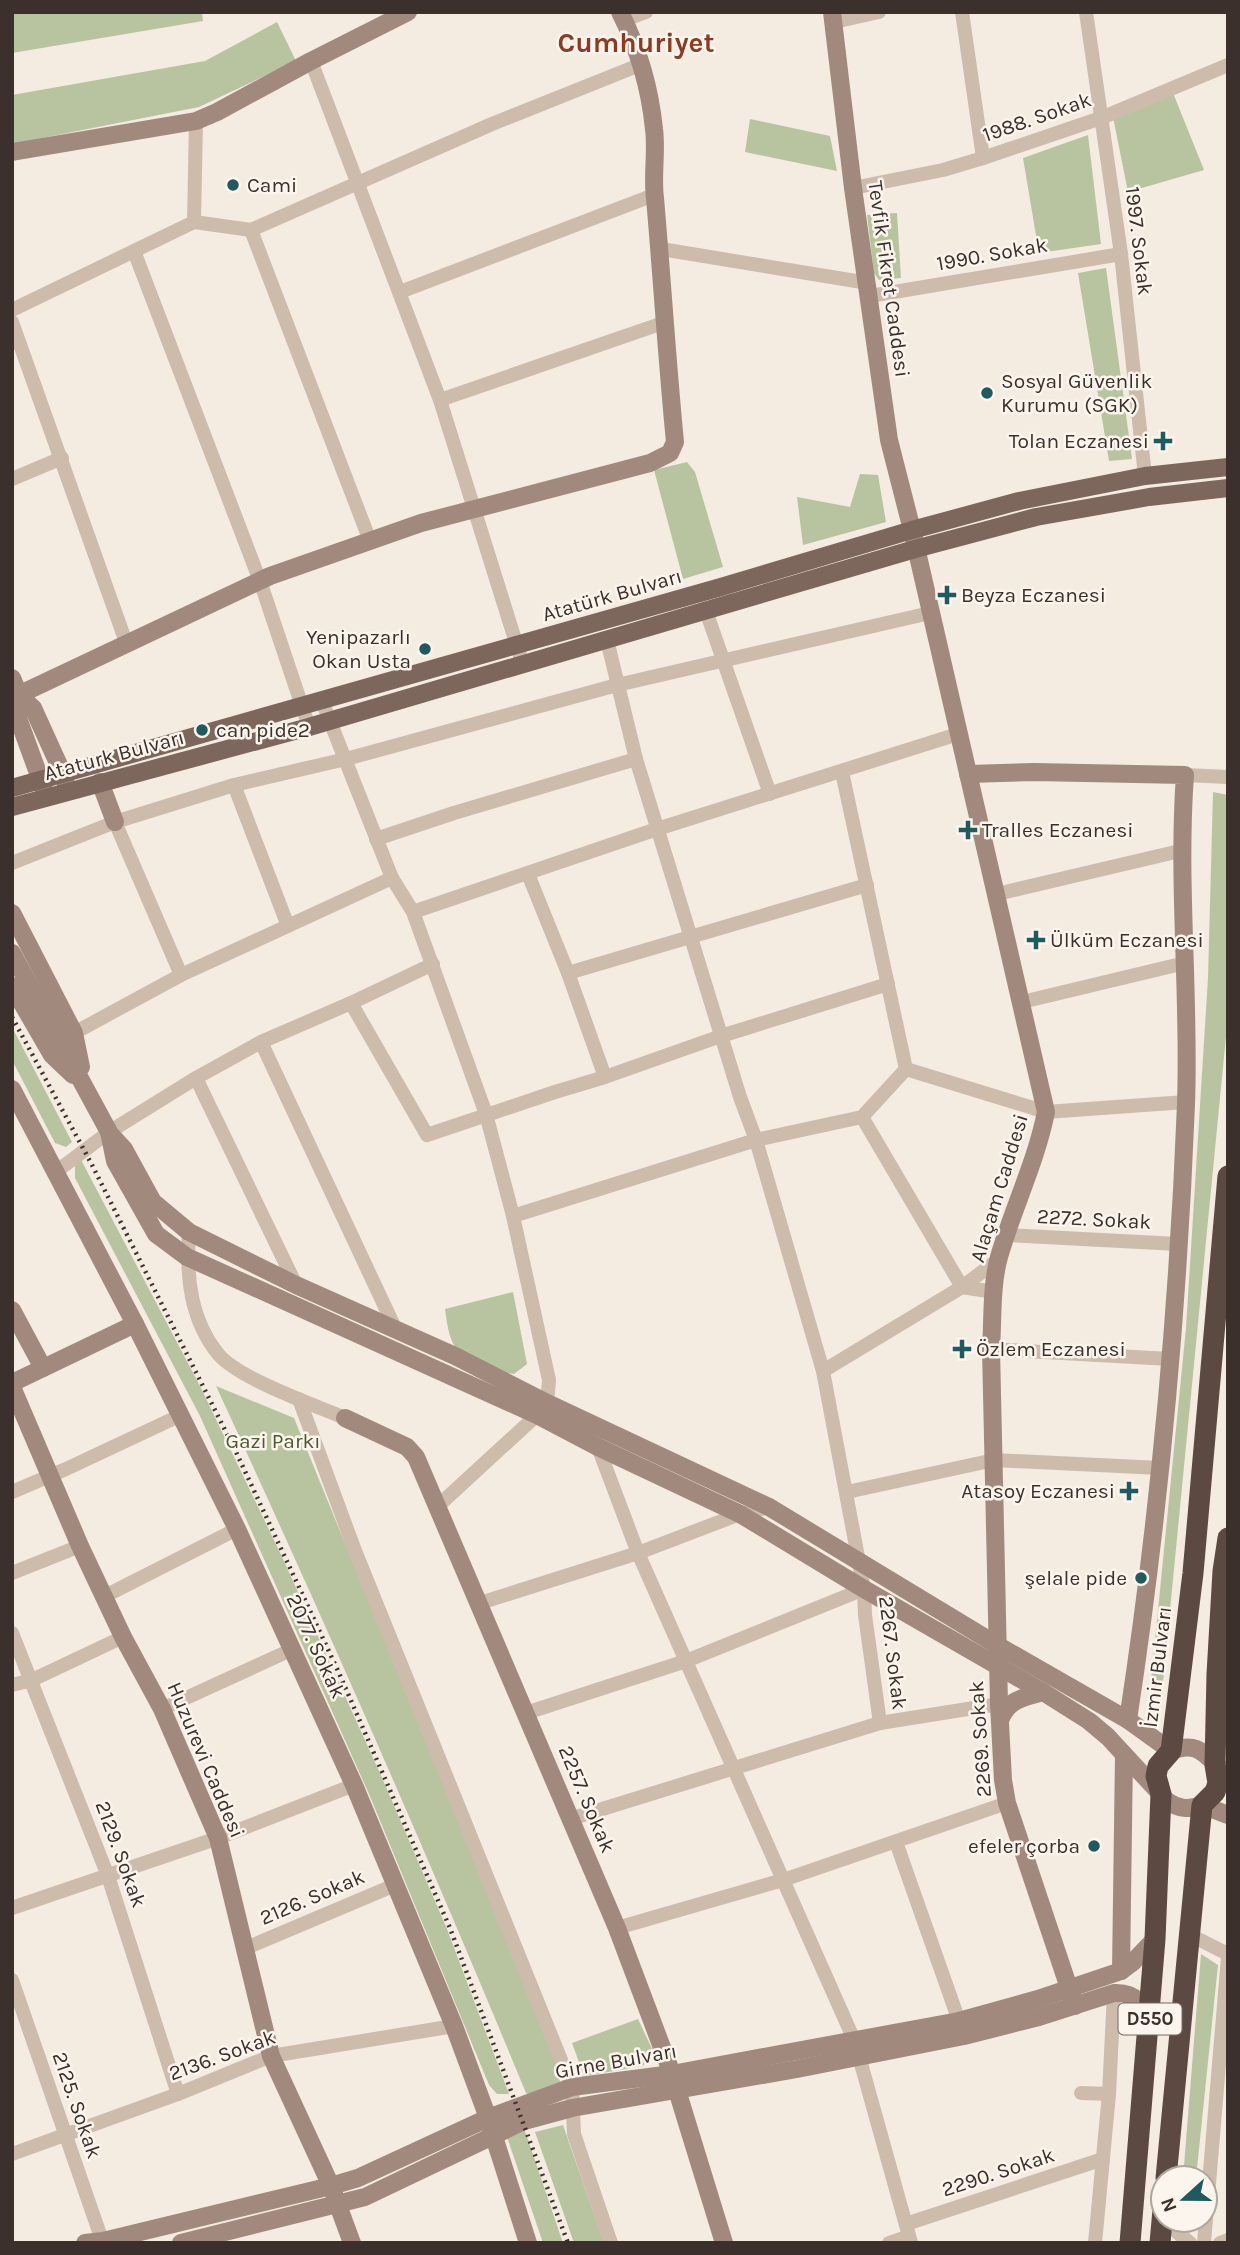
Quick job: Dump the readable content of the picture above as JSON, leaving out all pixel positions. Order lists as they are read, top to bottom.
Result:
{
  "streets": {
    "highway": ["İzmir Bulvarı", "D550"],
    "main road": ["Atatürk Bulvarı", "Ataturk Bulvarı"],
    "street": [
      "1988. Sokak",
      "1997. Sokak",
      "1990. Sokak",
      "Tevfik Fikret Caddesi",
      "Alaçam Caddesi",
      "2272. Sokak",
      "2077. Sokak",
      "2267. Sokak",
      "2269. Sokak",
      "Huzurevi Caddesi",
      "2257. Sokak",
      "2129. Sokak",
      "2126. Sokak",
      "2136. Sokak",
      "Girne Bulvarı",
      "2125. Sokak",
      "2290. Sokak"
    ]
  },
  "crossings": [
    ["1988. Sokak", "1997. Sokak"],
    ["1988. Sokak", "Tevfik Fikret Caddesi"],
    ["1997. Sokak", "1990. Sokak"],
    ["1997. Sokak", "Atatürk Bulvarı"],
    ["1990. Sokak", "Tevfik Fikret Caddesi"],
    ["Tevfik Fikret Caddesi", "Atatürk Bulvarı"],
    ["Tevfik Fikret Caddesi", "Alaçam Caddesi"],
    ["Atatürk Bulvarı", "Ataturk Bulvarı"],
    ["Atatürk Bulvarı", "Alaçam Caddesi"],
    ["Atatürk Bulvarı", "2267. Sokak"],
    ["Alaçam Caddesi", "2272. Sokak"],
    ["Alaçam Caddesi", "2269. Sokak"],
    ["2077. Sokak", "2126. Sokak"],
    ["2077. Sokak", "2136. Sokak"],
    ["2077. Sokak", "Girne Bulvarı"],
    ["İzmir Bulvarı", "D550"],
    ["İzmir Bulvarı", "Girne Bulvarı"],
    ["2269. Sokak", "Girne Bulvarı"],
    ["Huzurevi Caddesi", "2126. Sokak"],
    ["Huzurevi Caddesi", "2136. Sokak"],
    ["Huzurevi Caddesi", "Girne Bulvarı"],
    ["2257. Sokak", "Girne Bulvarı"],
    ["2129. Sokak", "2136. Sokak"],
    ["2136. Sokak", "2125. Sokak"],
    ["Girne Bulvarı", "2125. Sokak"]
  ],
  "districts": ["Cumhuriyet"],
  "parks": ["Gazi Parkı"],
  "places": {
    "other": [
      "Cami",
      "Sosyal Güvenlik Kurumu (SGK)",
      "Yenipazarlı Okan Usta",
      "can pide2",
      "şelale pide",
      "efeler çorba"
    ],
    "health": [
      "Tolan Eczanesi",
      "Beyza Eczanesi",
      "Tralles Eczanesi",
      "Ülküm Eczanesi",
      "Özlem Eczanesi",
      "Atasoy Eczanesi"
    ]
  },
  "north": "left"
}
